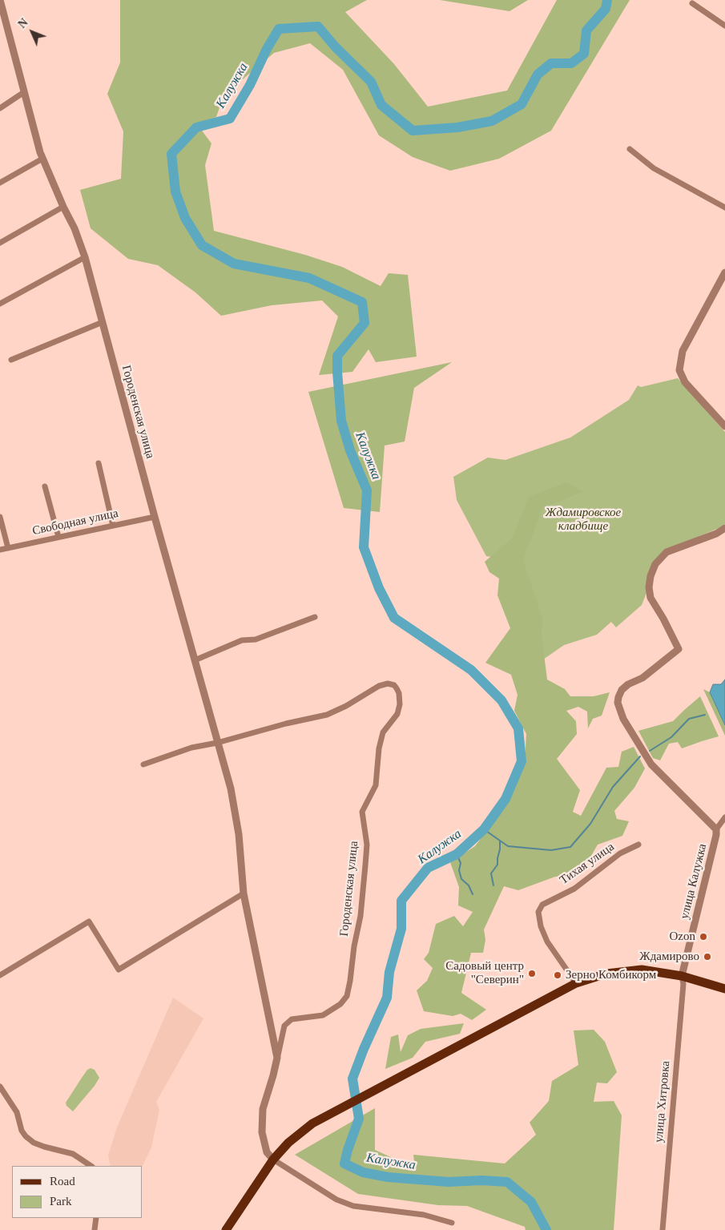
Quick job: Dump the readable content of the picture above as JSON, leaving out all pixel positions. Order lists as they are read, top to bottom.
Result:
{
  "streets": {
    "street": [
      "Городенская улица",
      "Свободная улица",
      "Тихая улица",
      "улица Калужка",
      "улица Хитровка"
    ]
  },
  "crossings": [
    ["Городенская улица", "Свободная улица"],
    ["улица Калужка", "улица Хитровка"]
  ],
  "water": ["Калужка"],
  "parks": ["Ждамировское кладбище"],
  "places": [
    "Ozon",
    "Ждамирово",
    "Садовый центр \"Северин\"",
    "Зерно Комбикорм"
  ],
  "legend": ["Road", "Park"],
  "north": "top left"
}
